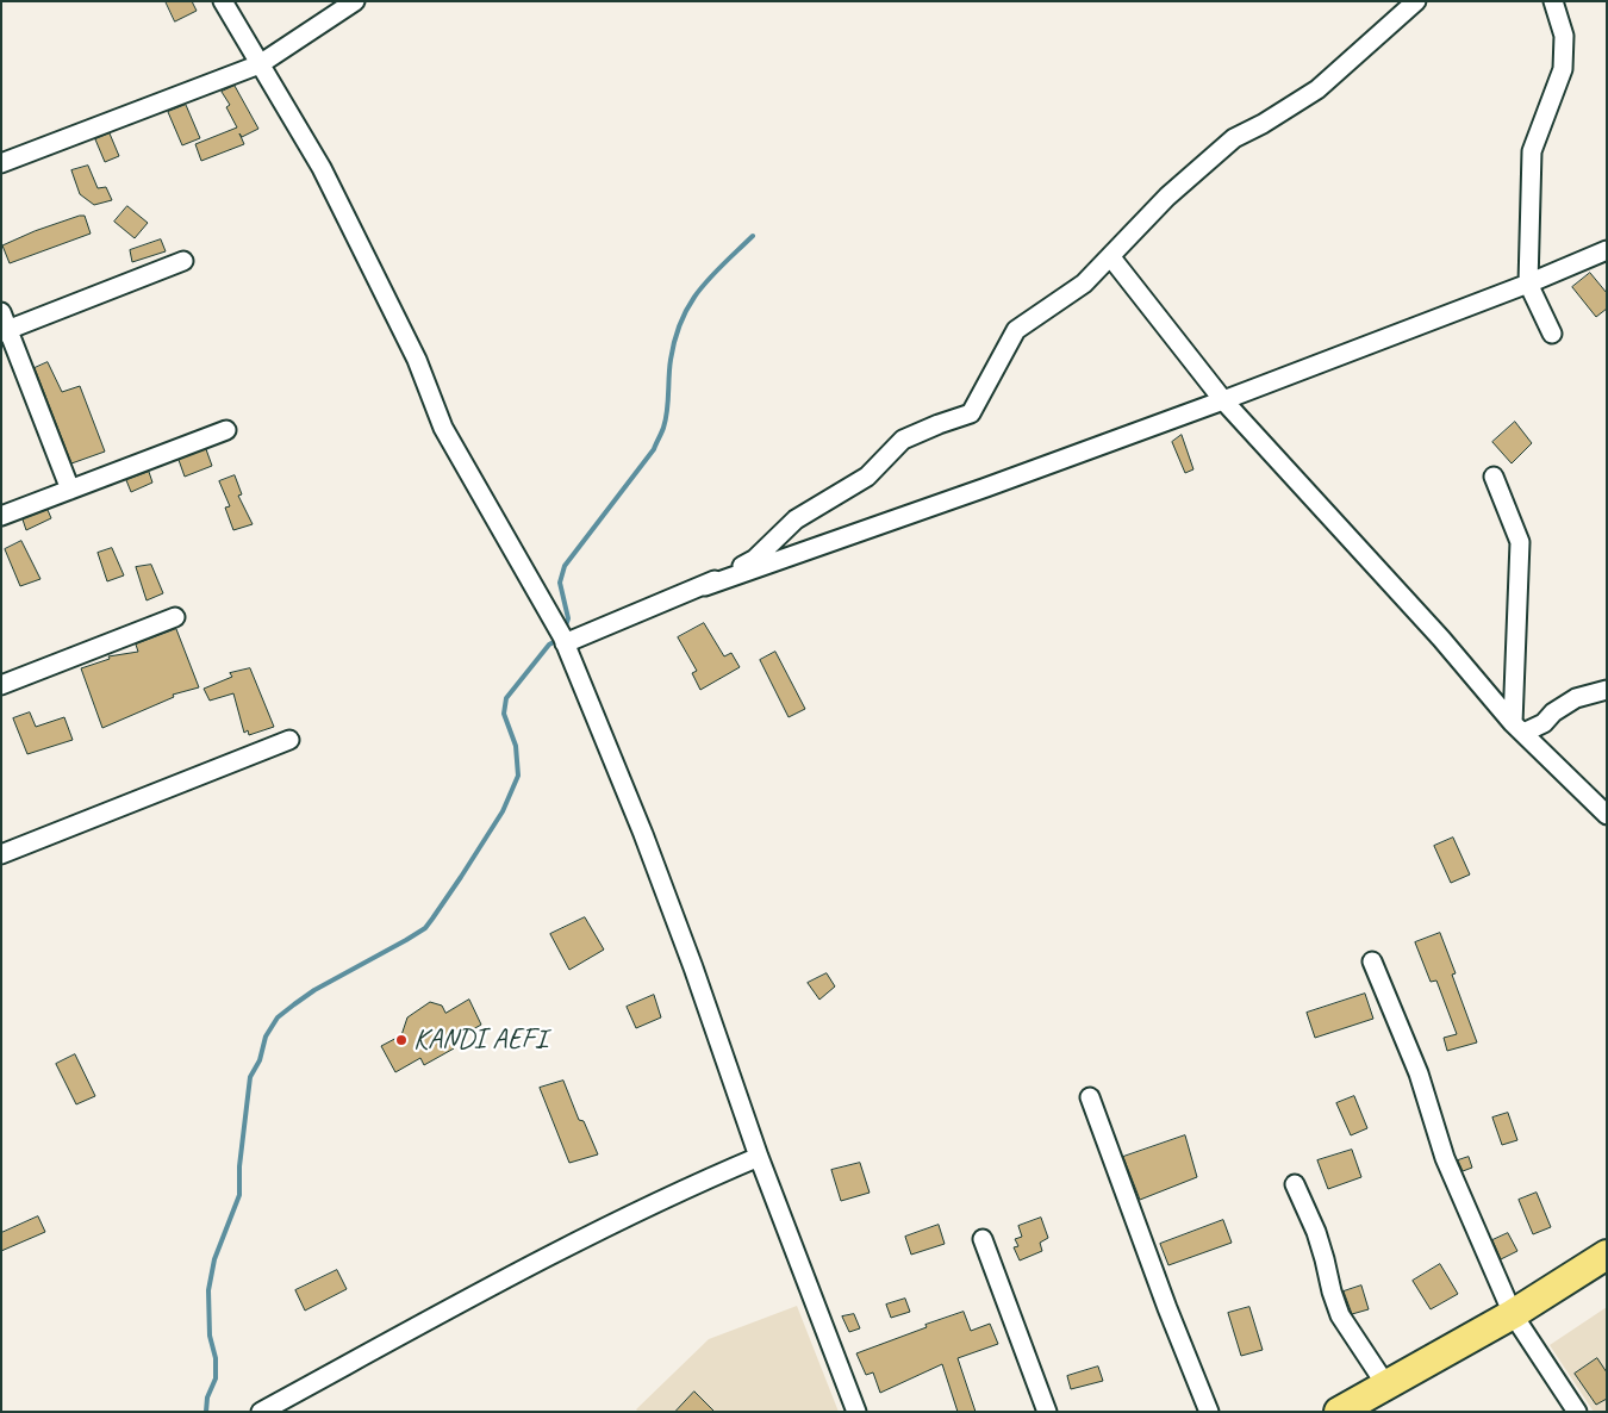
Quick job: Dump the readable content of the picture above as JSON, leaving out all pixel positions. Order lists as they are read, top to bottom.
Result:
{
  "places": ["KANDI AEFI"]
}
